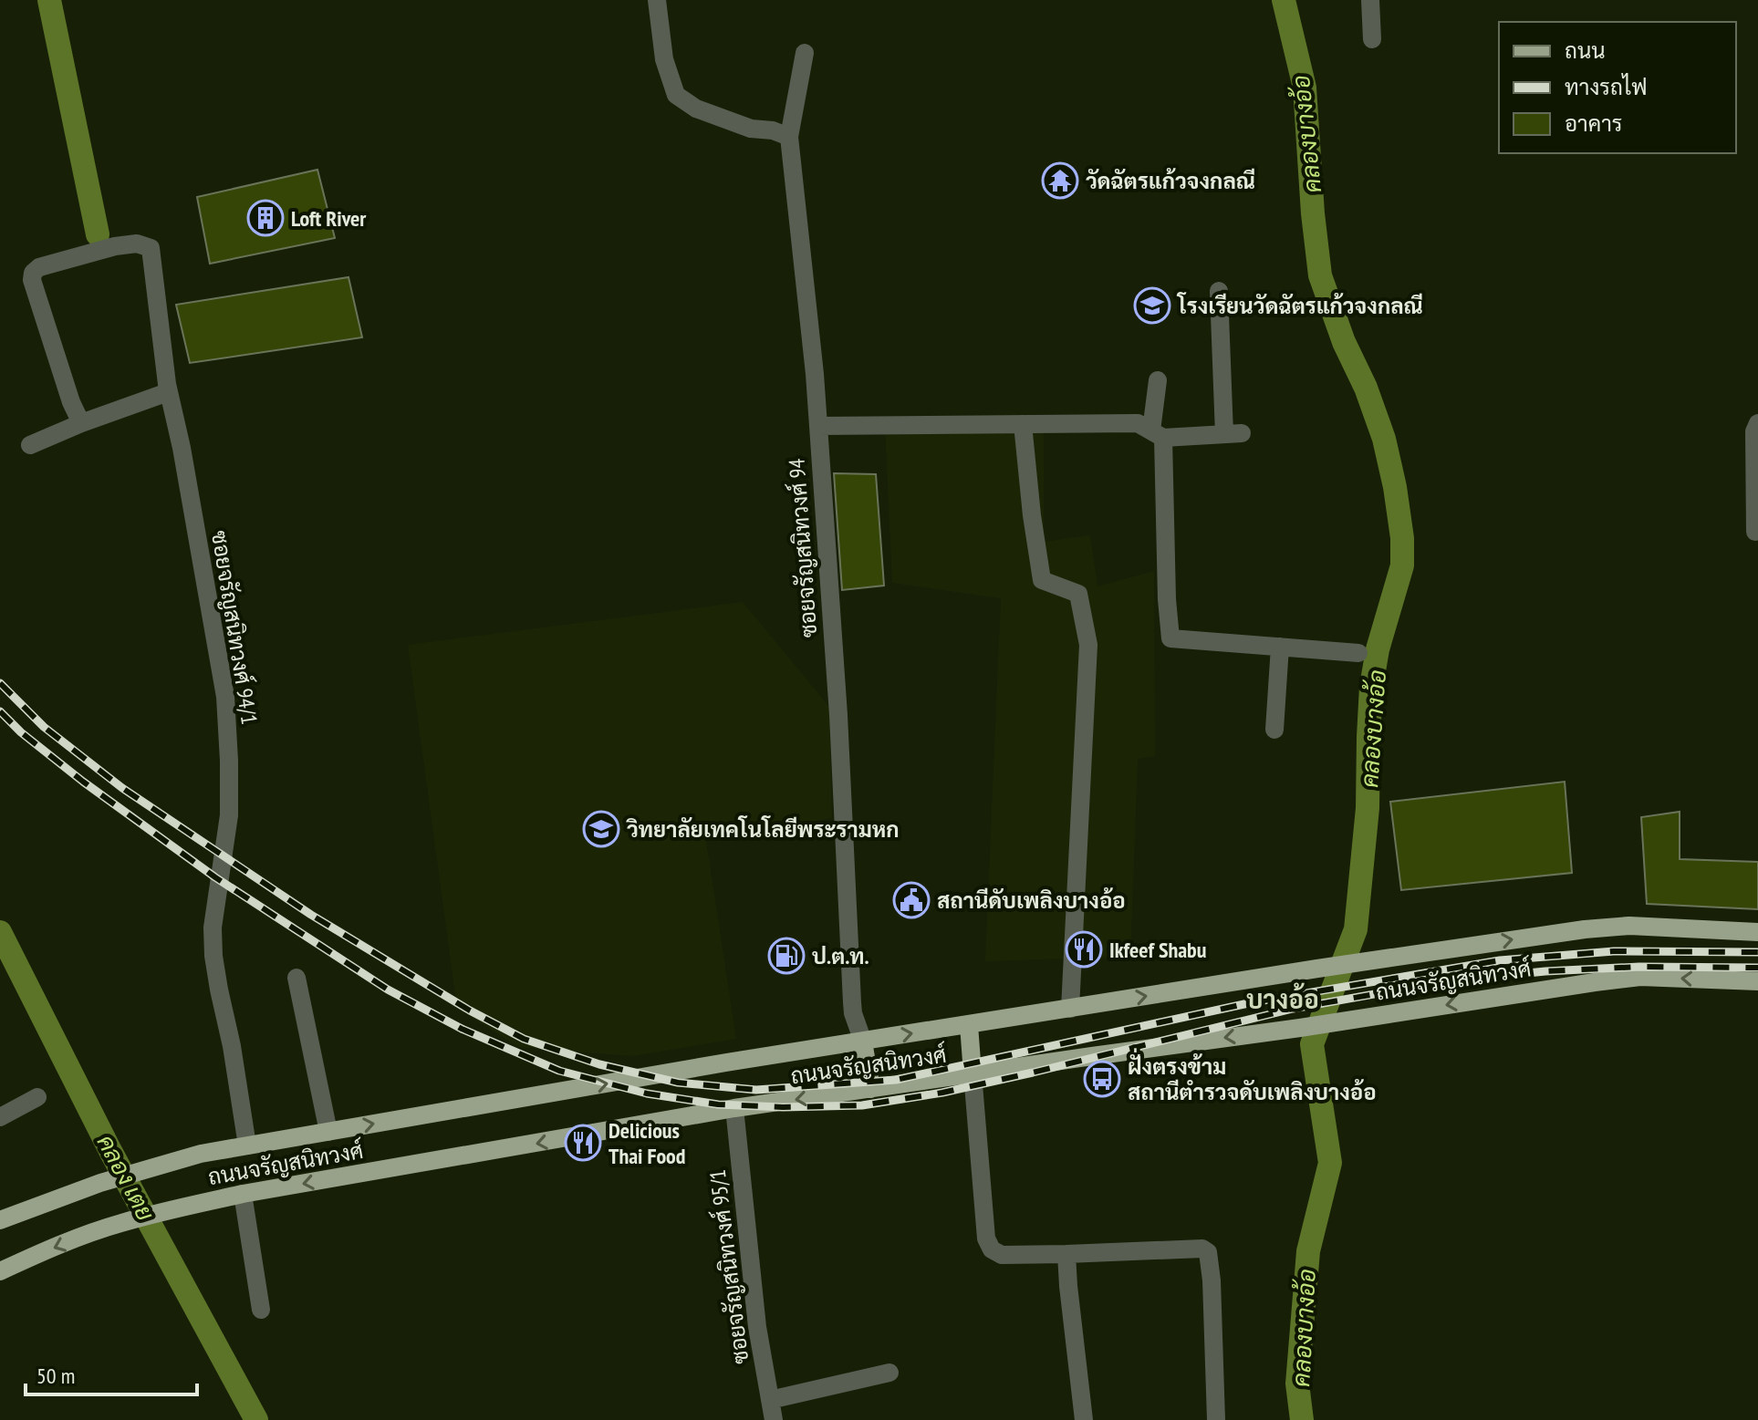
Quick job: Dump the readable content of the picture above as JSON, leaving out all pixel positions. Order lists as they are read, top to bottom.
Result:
{
  "streets": {
    "main road": ["ถนนจรัญสนิทวงศ์"],
    "street": ["ซอยจรัญสนิทวงศ์ 94", "ซอยจรัญสนิทวงศ์ 94/1", "ซอยจรัญสนิทวงศ์ 95/1"]
  },
  "crossings": [
    ["ซอยจรัญสนิทวงศ์ 94", "ถนนจรัญสนิทวงศ์"],
    ["ซอยจรัญสนิทวงศ์ 94/1", "ถนนจรัญสนิทวงศ์"],
    ["ถนนจรัญสนิทวงศ์", "ซอยจรัญสนิทวงศ์ 95/1"]
  ],
  "districts": ["บางอ้อ"],
  "water": ["คลองบางอ้อ", "คลอง เตย"],
  "places": {
    "temple": ["วัดฉัตรแก้วจงกลณี"],
    "building": ["Loft River"],
    "school or university": ["โรงเรียนวัดฉัตรแก้วจงกลณี", "วิทยาลัยเทคโนโลยีพระรามหก"],
    "public building": ["สถานีดับเพลิงบางอ้อ"],
    "restaurant": ["Ikfeef Shabu", "Delicious Thai Food"],
    "fuel station": ["ป.ต.ท."],
    "bus stop": ["ฝั่งตรงข้าม สถานีตำรวจดับเพลิงบางอ้อ"]
  },
  "legend": ["ถนน", "ทางรถไฟ", "อาคาร"],
  "scale_bar": "50 m"
}
